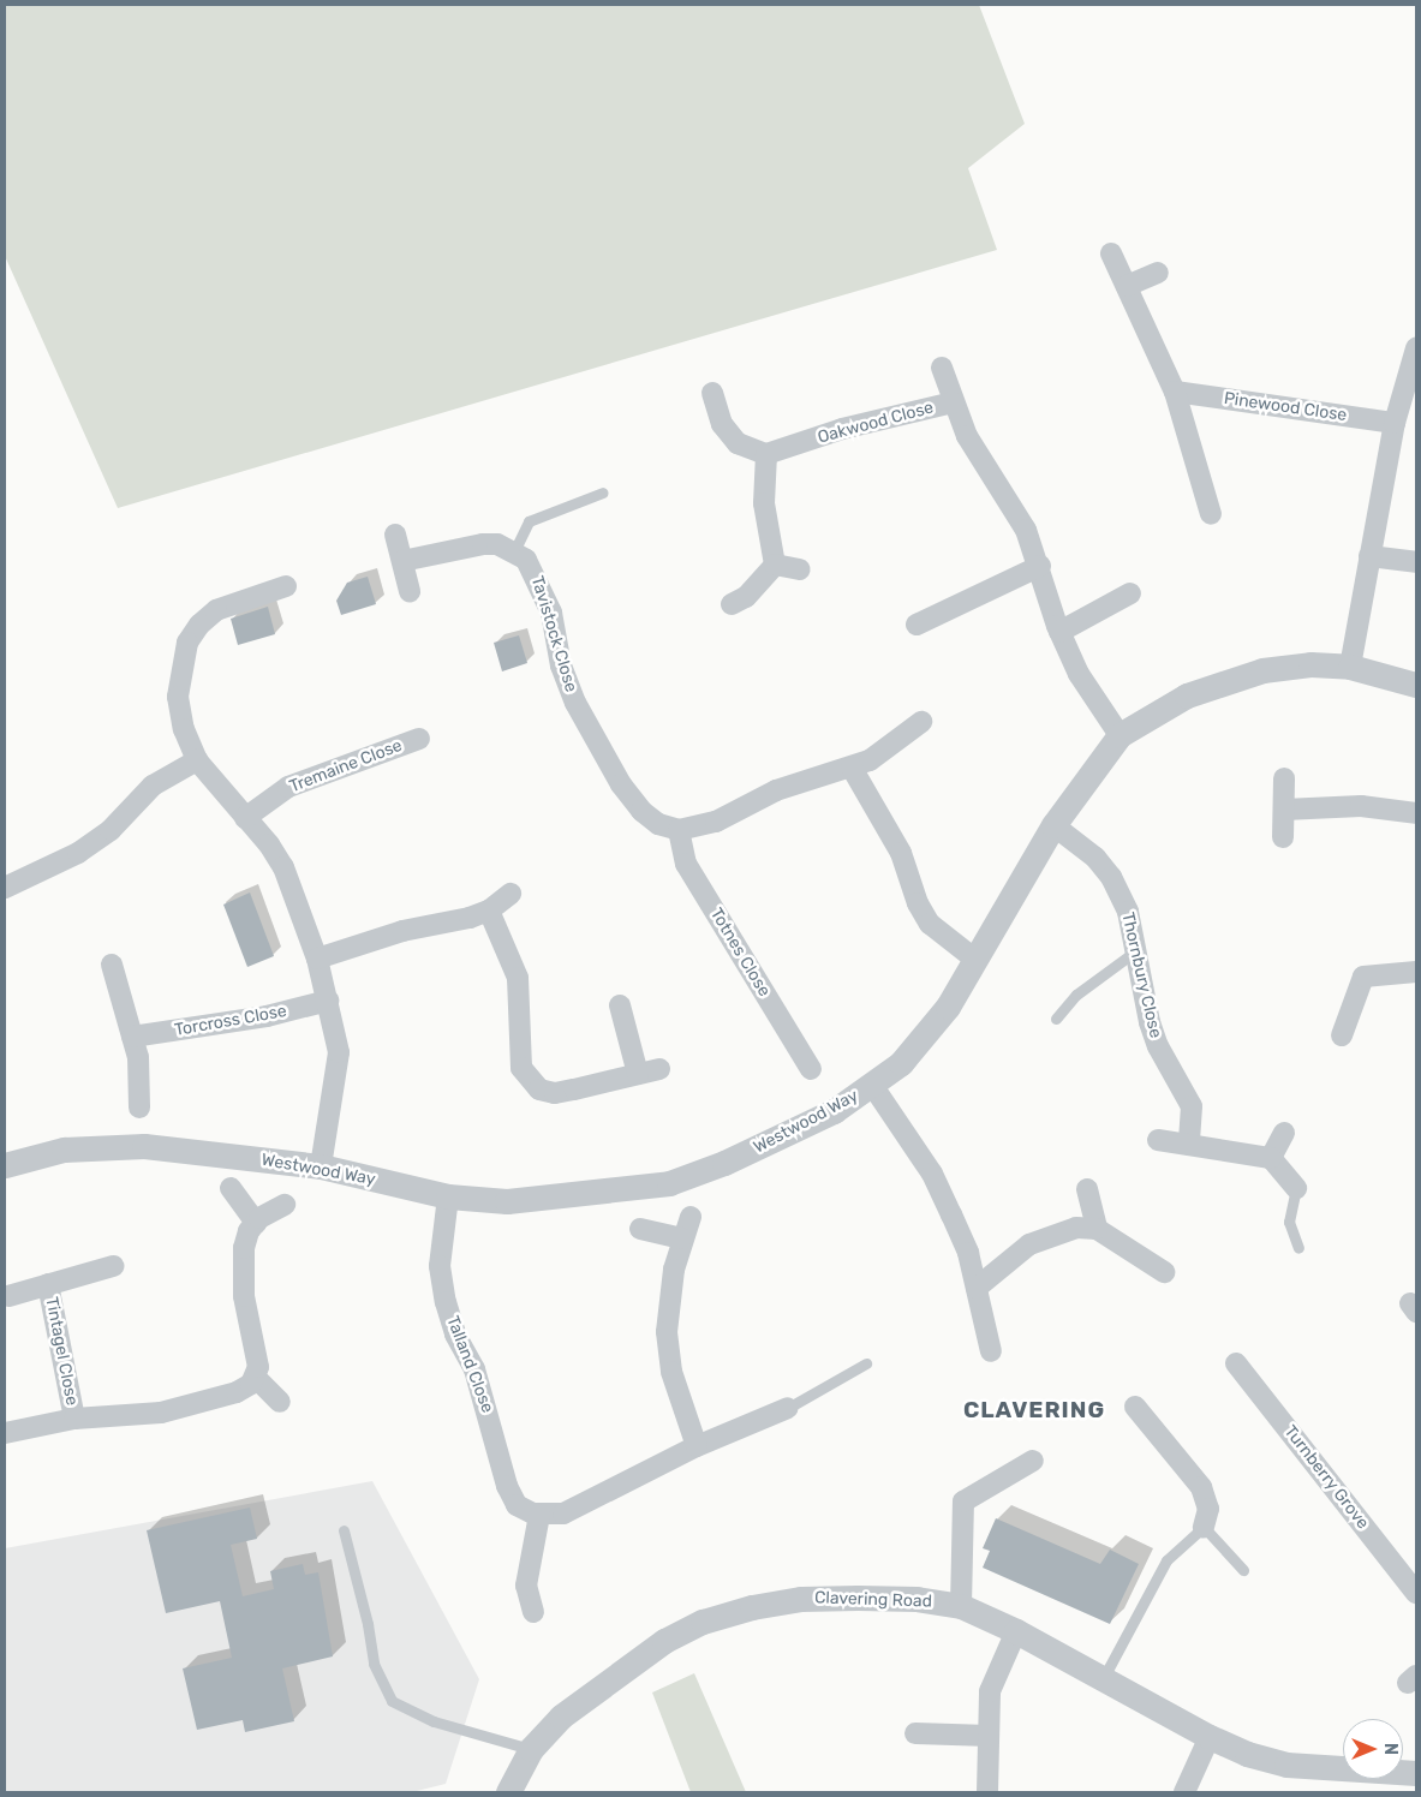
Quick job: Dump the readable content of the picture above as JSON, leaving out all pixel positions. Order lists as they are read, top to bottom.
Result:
{
  "streets": {
    "street": [
      "Pinewood Close",
      "Oakwood Close",
      "Tavistock Close",
      "Tremaine Close",
      "Totnes Close",
      "Thornbury Close",
      "Torcross Close",
      "Westwood Way",
      "Tintagel Close",
      "Talland Close",
      "Turnberry Grove",
      "Clavering Road"
    ]
  },
  "crossings": [
    ["Oakwood Close", "Westwood Way"],
    ["Tavistock Close", "Totnes Close"],
    ["Thornbury Close", "Westwood Way"],
    ["Westwood Way", "Talland Close"]
  ],
  "districts": ["CLAVERING"],
  "north": "right"
}
